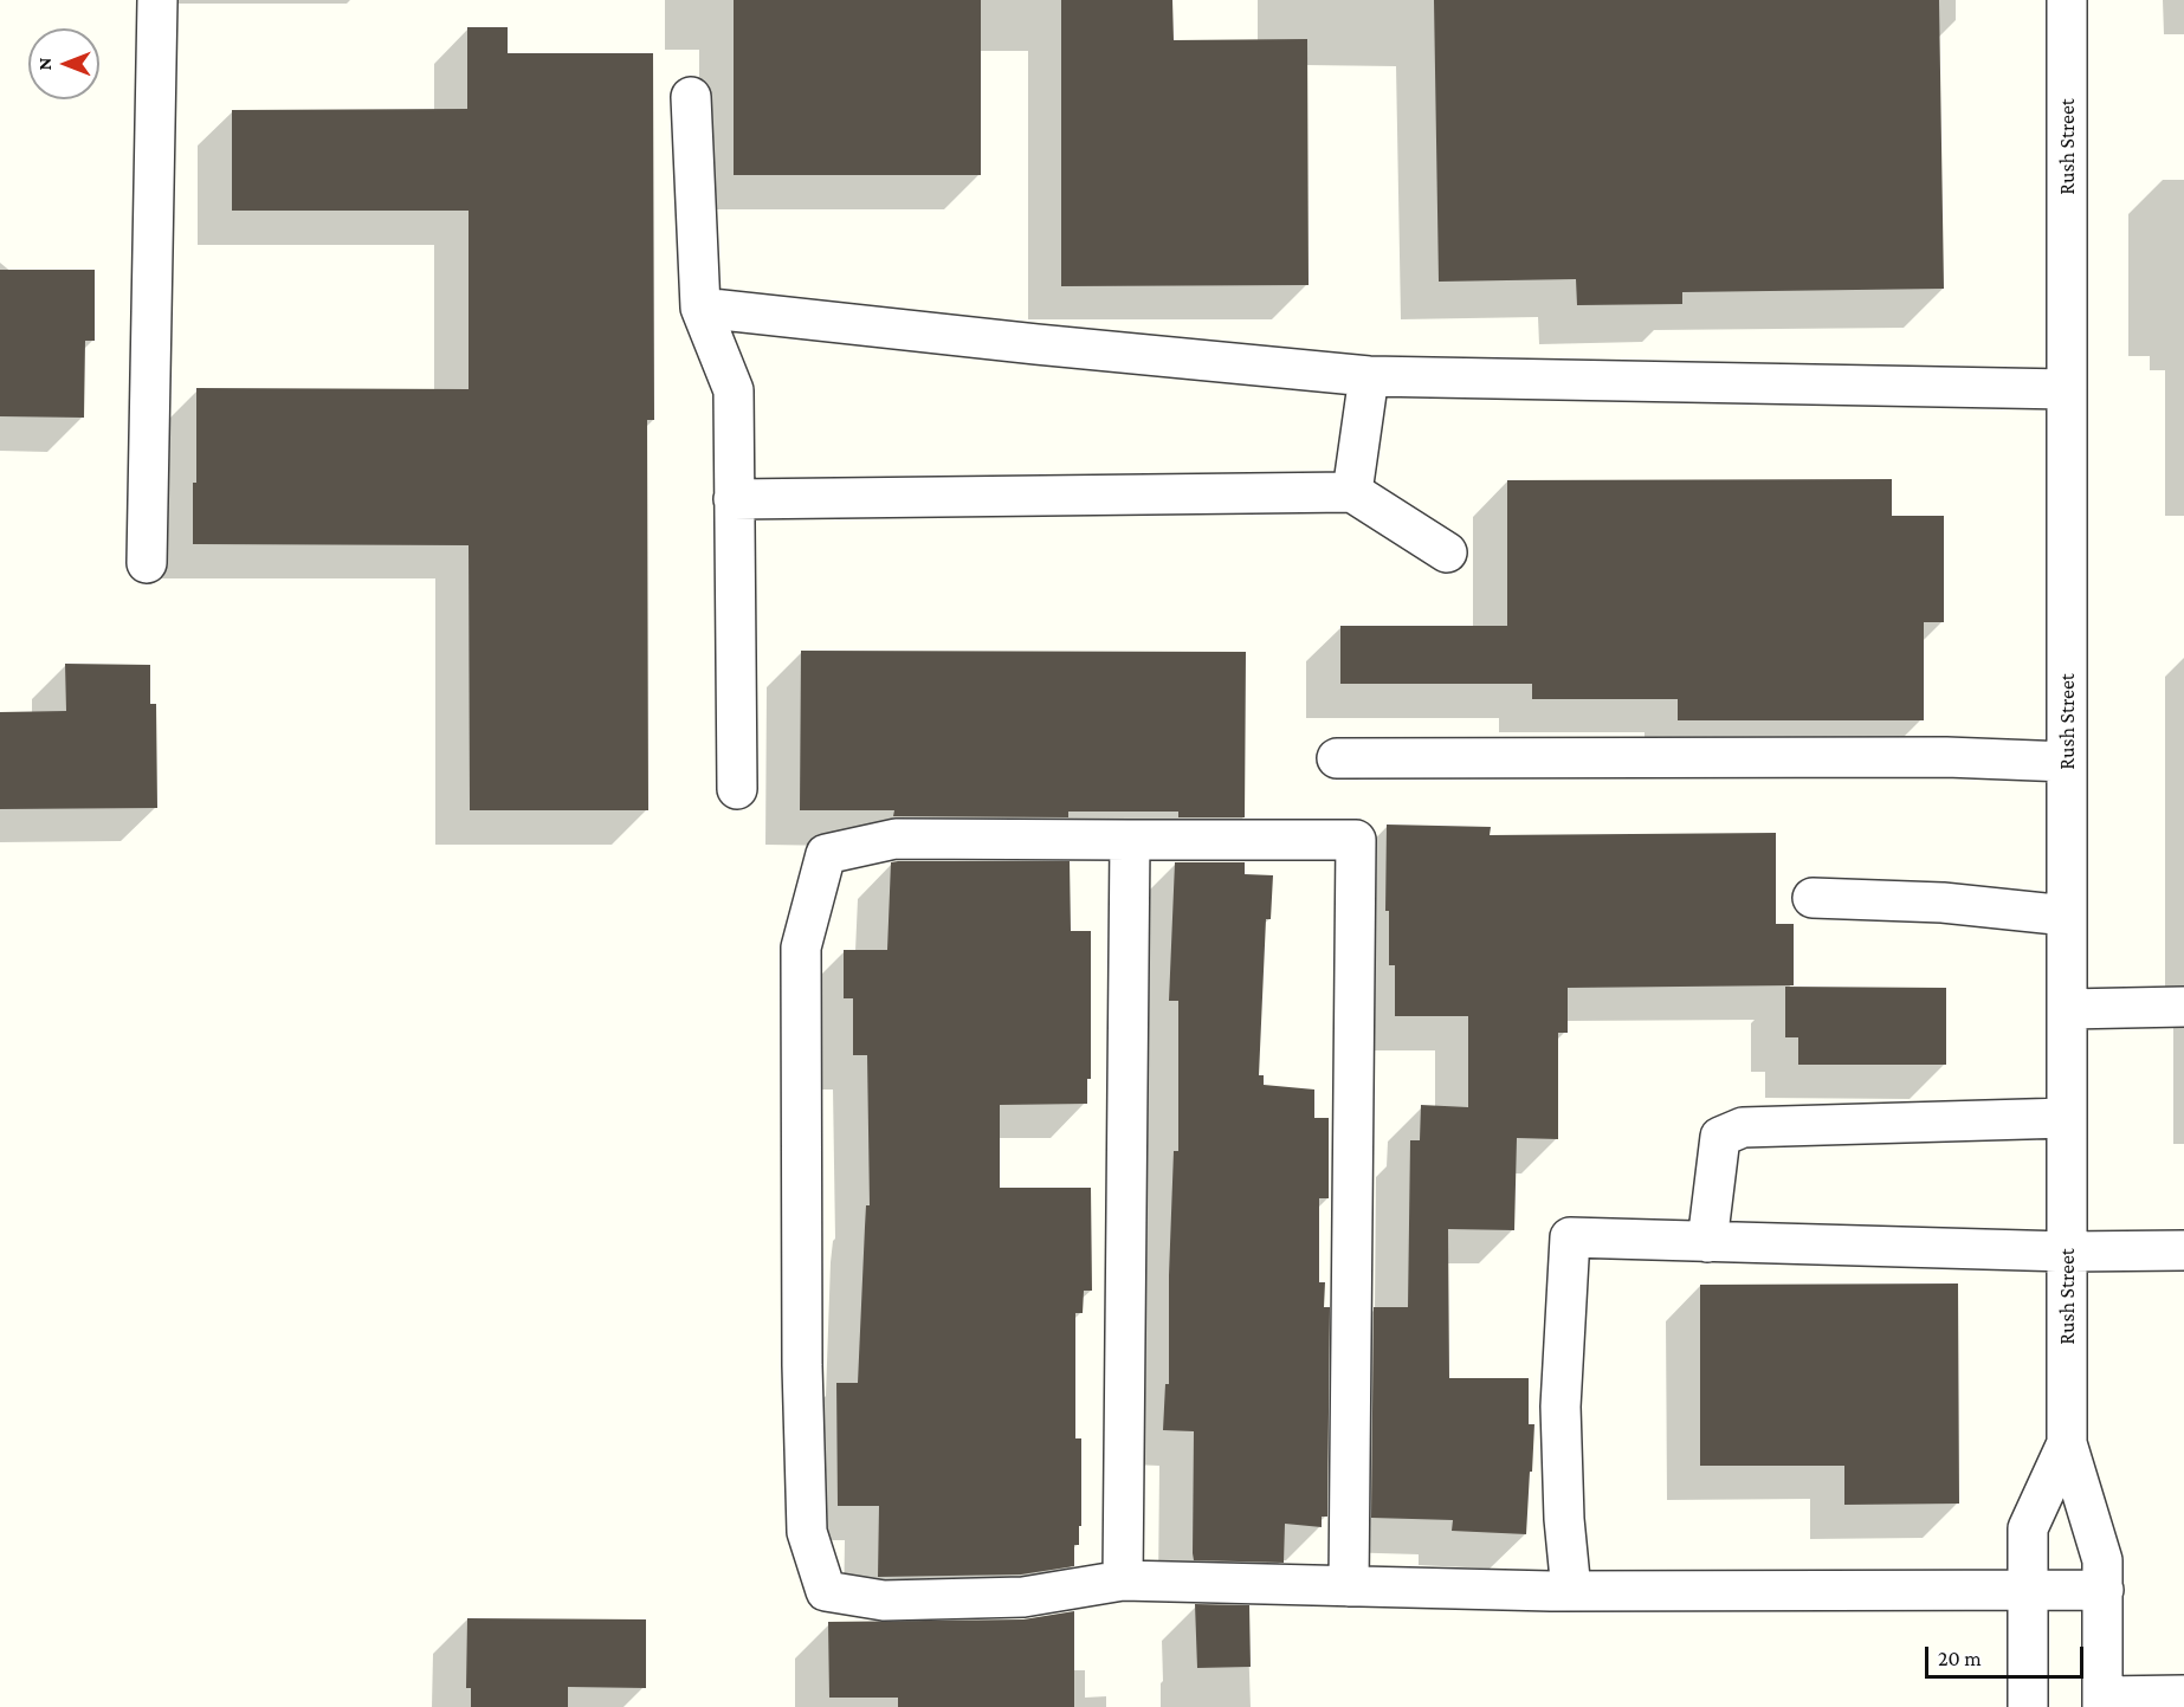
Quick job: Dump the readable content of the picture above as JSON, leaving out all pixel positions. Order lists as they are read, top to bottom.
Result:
{
  "streets": {
    "street": ["Rush Street"]
  },
  "scale_bar": "20 m",
  "north": "left"
}
